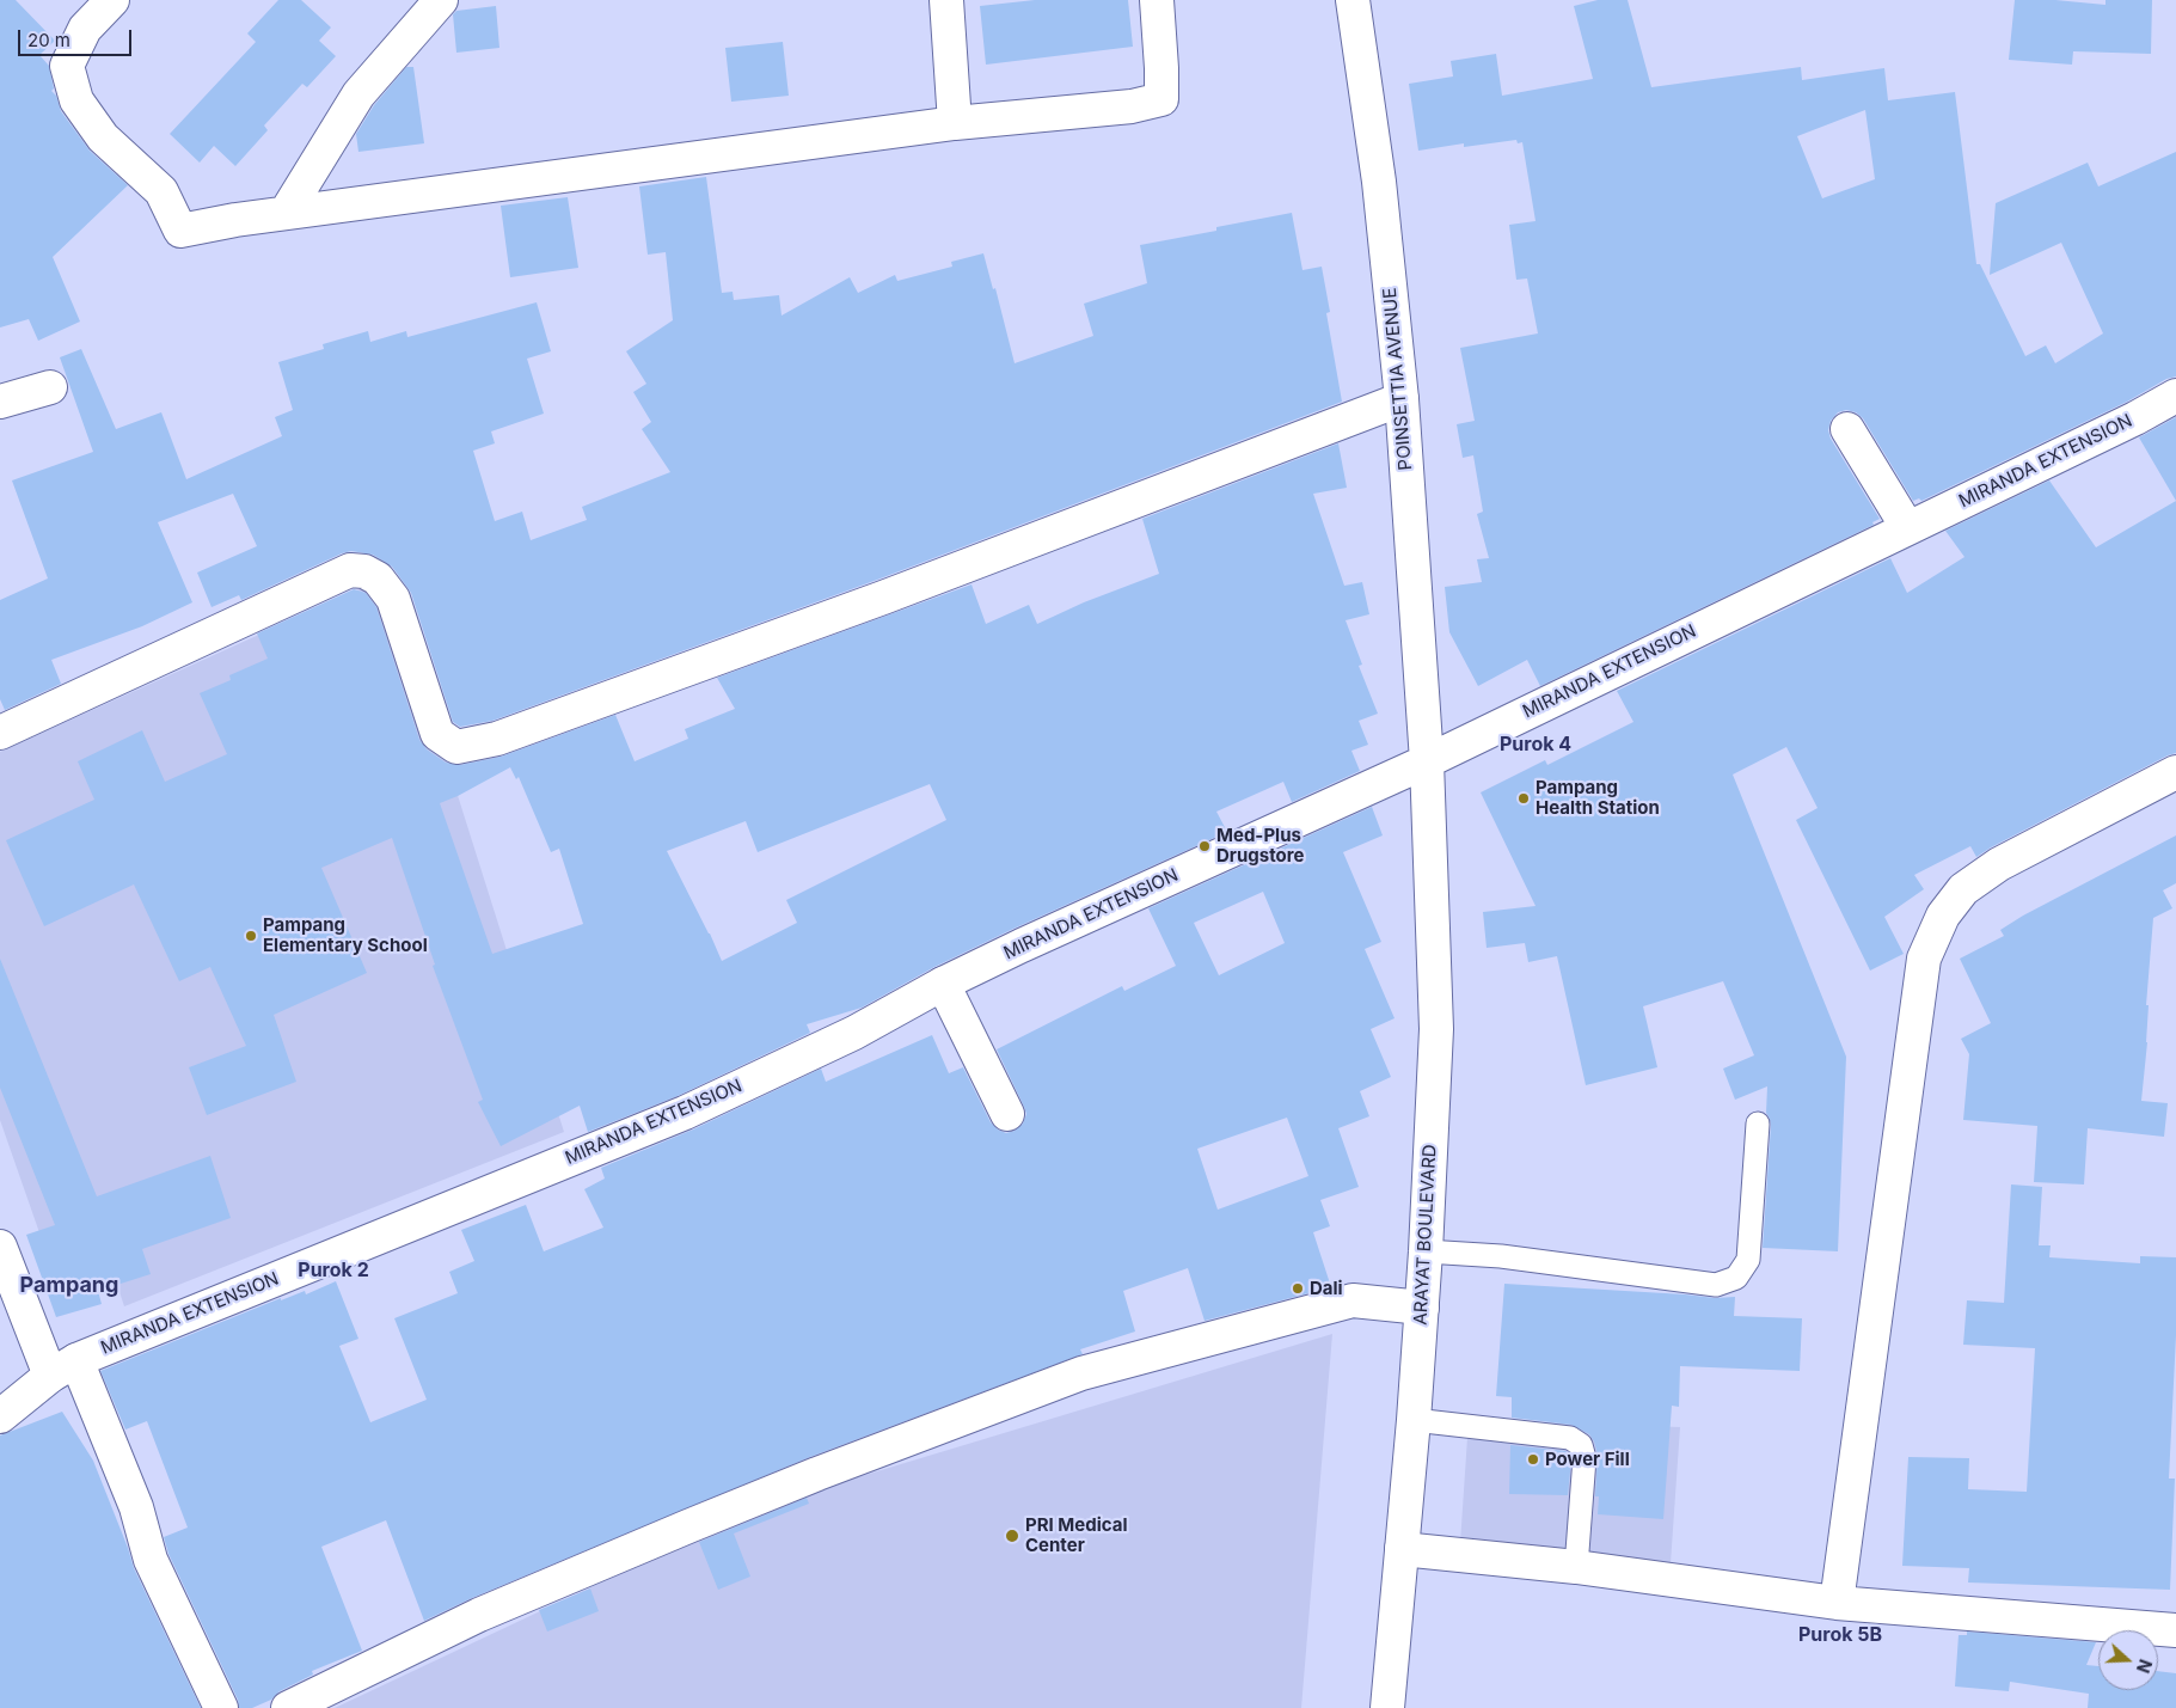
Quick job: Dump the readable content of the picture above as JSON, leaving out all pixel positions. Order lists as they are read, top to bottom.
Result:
{
  "streets": {
    "street": ["POINSETTIA AVENUE", "MIRANDA EXTENSION", "ARAYAT BOULEVARD"]
  },
  "crossings": [
    ["POINSETTIA AVENUE", "MIRANDA EXTENSION"],
    ["POINSETTIA AVENUE", "ARAYAT BOULEVARD"],
    ["MIRANDA EXTENSION", "ARAYAT BOULEVARD"]
  ],
  "districts": [
    "Purok 4",
    "Purok 2",
    "Pampang",
    "Purok 5B"
  ],
  "places": [
    "Pampang Health Station",
    "Med-Plus Drugstore",
    "Pampang Elementary School",
    "Dali",
    "Power Fill",
    "PRI Medical Center"
  ],
  "scale_bar": "20 m",
  "north": "right"
}
